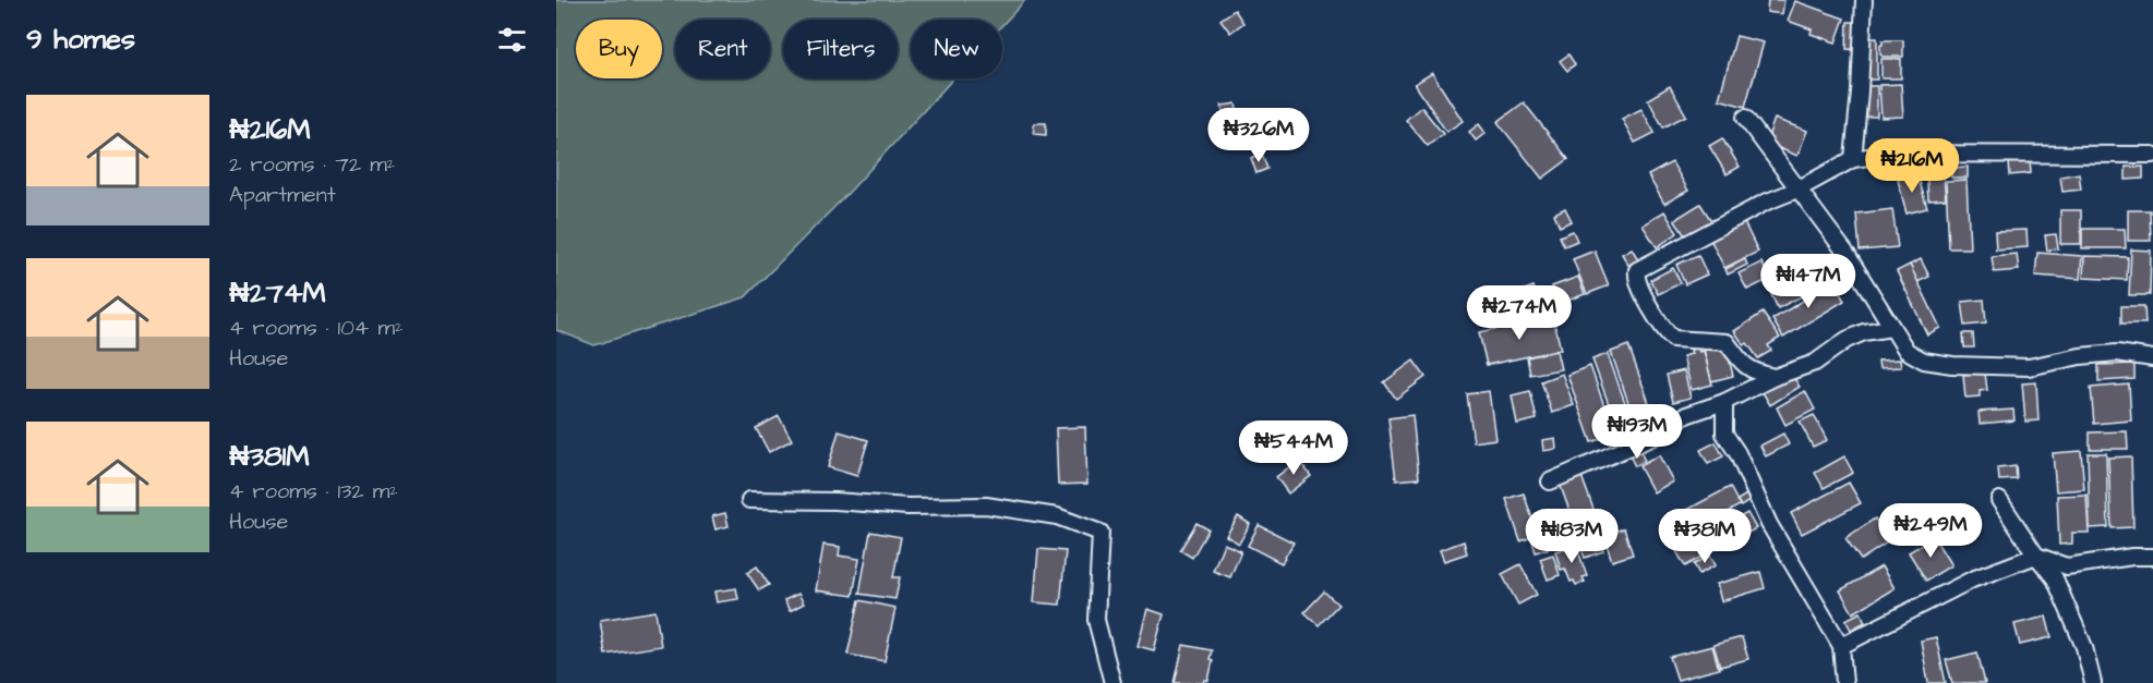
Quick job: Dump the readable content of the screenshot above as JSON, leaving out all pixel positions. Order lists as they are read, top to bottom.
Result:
{
  "page": {
    "heading": "9 homes",
    "chip": [
      "Buy",
      "Rent",
      "Filters",
      "New"
    ],
    "list": [
      {
        "name": "₦216M",
        "note": "2 rooms · 72 m² · Apartment"
      },
      {
        "name": "₦274M",
        "note": "4 rooms · 104 m² · House"
      },
      {
        "name": "₦381M",
        "note": "4 rooms · 132 m² · House"
      }
    ],
    "price": [
      "₦326M",
      "₦216M",
      "₦147M",
      "₦274M",
      "₦193M",
      "₦544M",
      "₦249M",
      "₦183M",
      "₦381M"
    ]
  }
}
